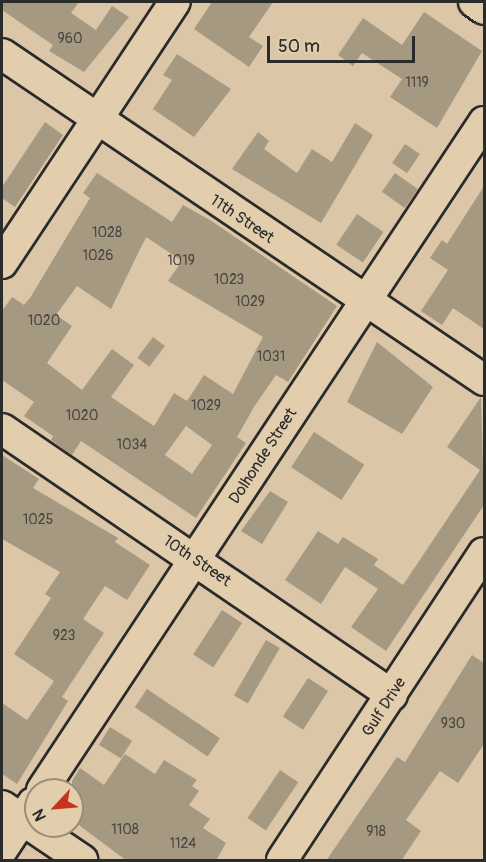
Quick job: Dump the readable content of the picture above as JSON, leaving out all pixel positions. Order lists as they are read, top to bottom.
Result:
{
  "streets": {
    "street": [
      "11th Street",
      "Dolhonde Street",
      "10th Street",
      "Gulf Drive"
    ]
  },
  "crossings": [
    ["11th Street", "Dolhonde Street"],
    ["Dolhonde Street", "10th Street"],
    ["10th Street", "Gulf Drive"]
  ],
  "house_numbers": [
    "960",
    "1119",
    "1028",
    "1026",
    "1019",
    "1023",
    "1029",
    "1020",
    "1031",
    "1029",
    "1020",
    "1034",
    "1025",
    "923",
    "930",
    "1108",
    "918",
    "1124"
  ],
  "scale_bar": "50 m",
  "north": "bottom left"
}
